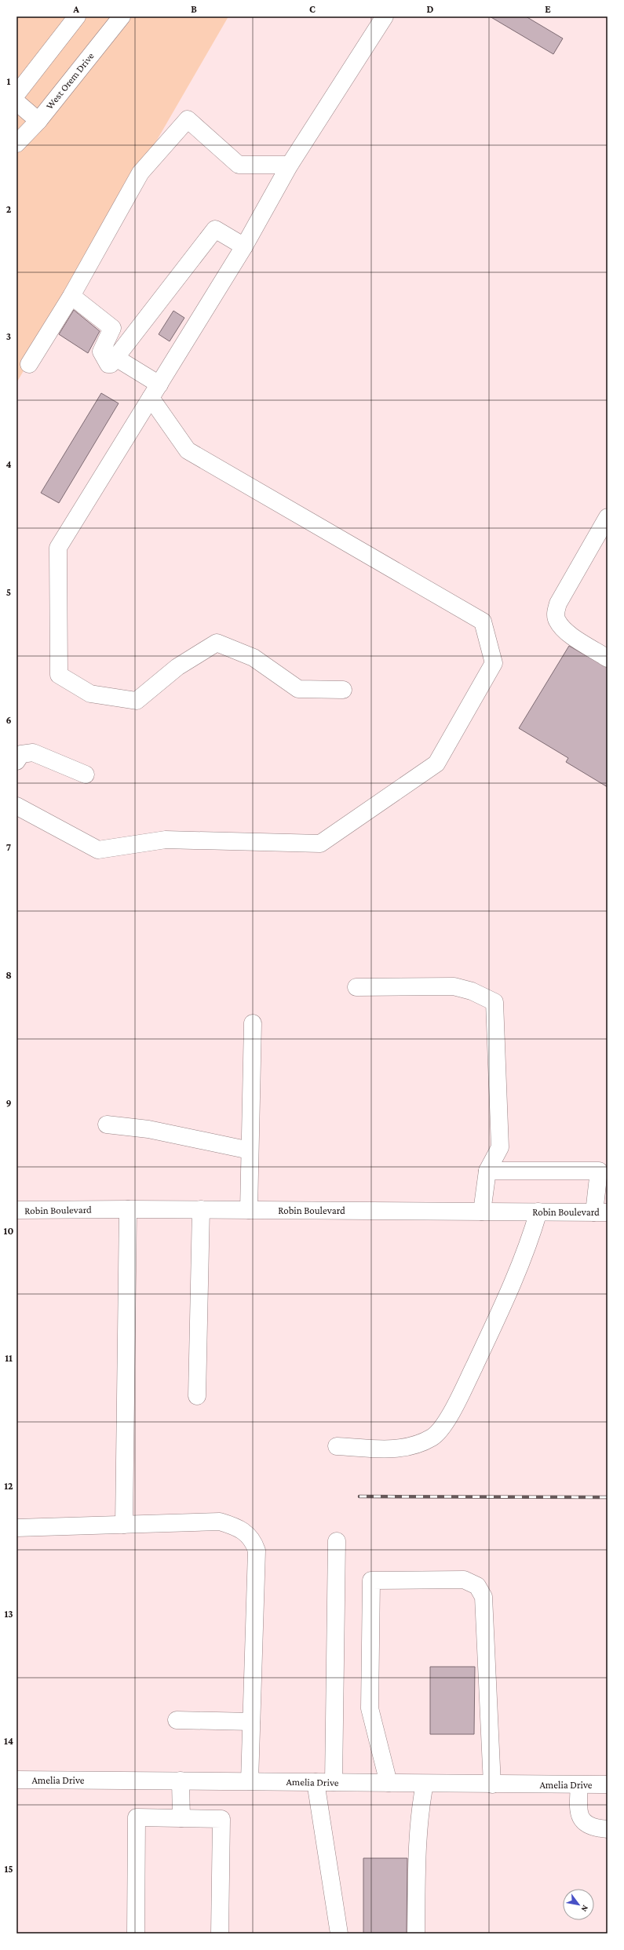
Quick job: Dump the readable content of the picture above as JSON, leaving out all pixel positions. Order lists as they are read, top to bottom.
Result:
{
  "streets": {
    "street": ["West Orem Drive", "Robin Boulevard", "Amelia Drive"]
  },
  "north": "bottom right",
  "grid": {
    "columns": [
      "A",
      "B",
      "C",
      "D",
      "E"
    ],
    "rows": [
      "1",
      "2",
      "3",
      "4",
      "5",
      "6",
      "7",
      "8",
      "9",
      "10",
      "11",
      "12",
      "13",
      "14",
      "15"
    ]
  }
}
